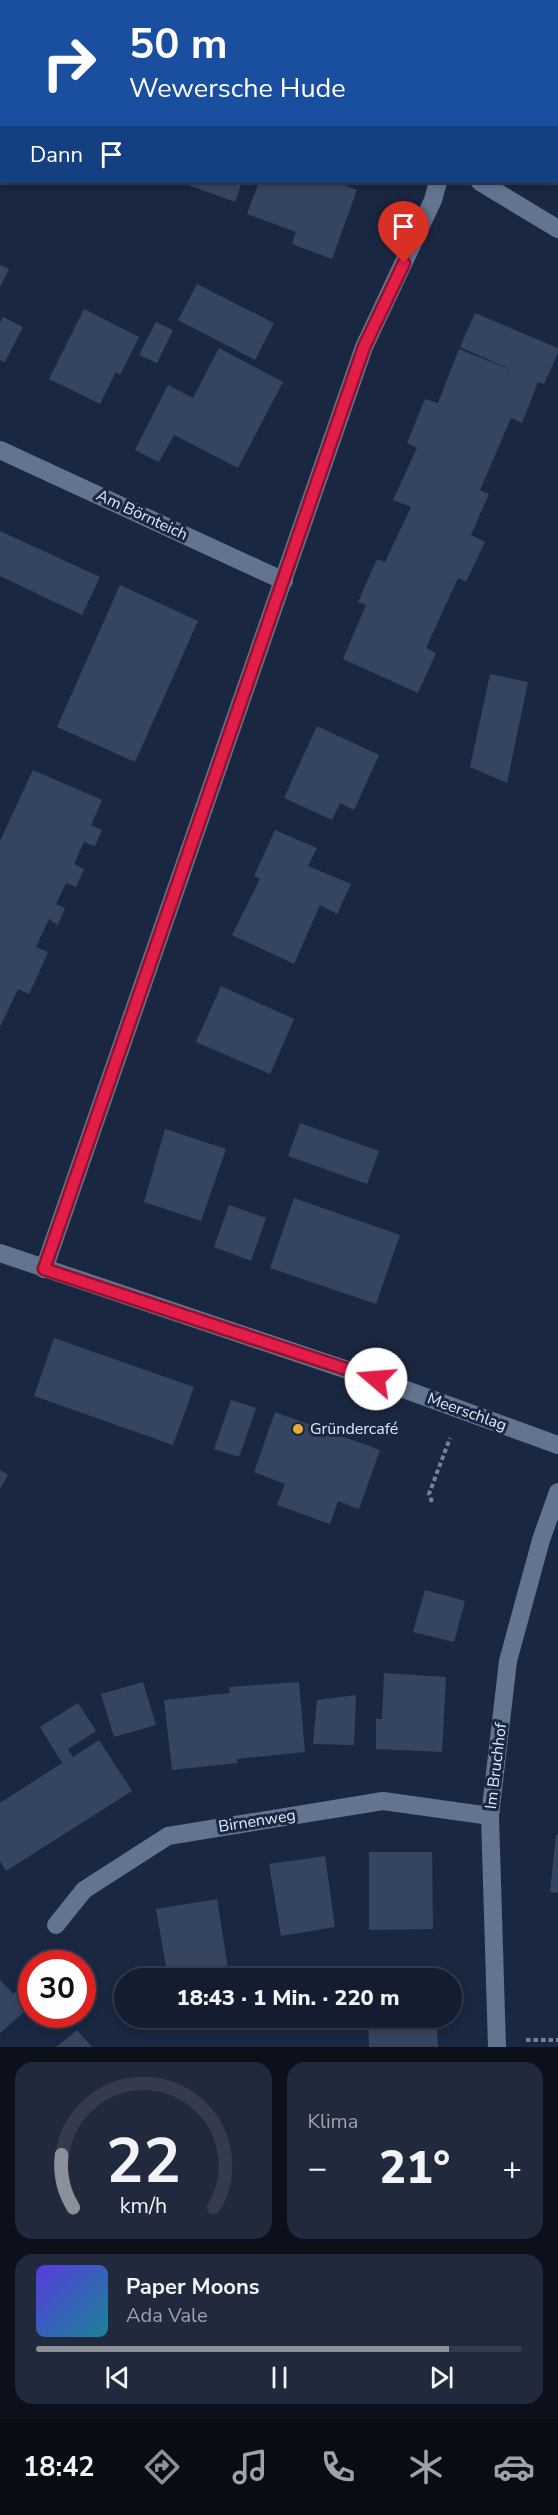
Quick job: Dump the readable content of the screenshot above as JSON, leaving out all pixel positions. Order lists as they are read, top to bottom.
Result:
{
  "streets": {
    "street": [
      "Am Börnteich",
      "Meerschlag",
      "Im Bruchhof",
      "Birnenweg"
    ]
  },
  "crossings": [
    ["Im Bruchhof", "Birnenweg"]
  ],
  "places": ["Gründercafé"],
  "page": {
    "turn": ["50 m", "Wewersche Hude"],
    "then": "Dann",
    "limit": "30",
    "trip": "18:43 · 1 Min. · 220 m",
    "tile": "Klima",
    "heat": ["−", "21°", "+"],
    "song": ["Paper Moons", "Ada Vale"],
    "tabs": "18:42",
    "gauge": ["22", "km/h"]
  }
}
